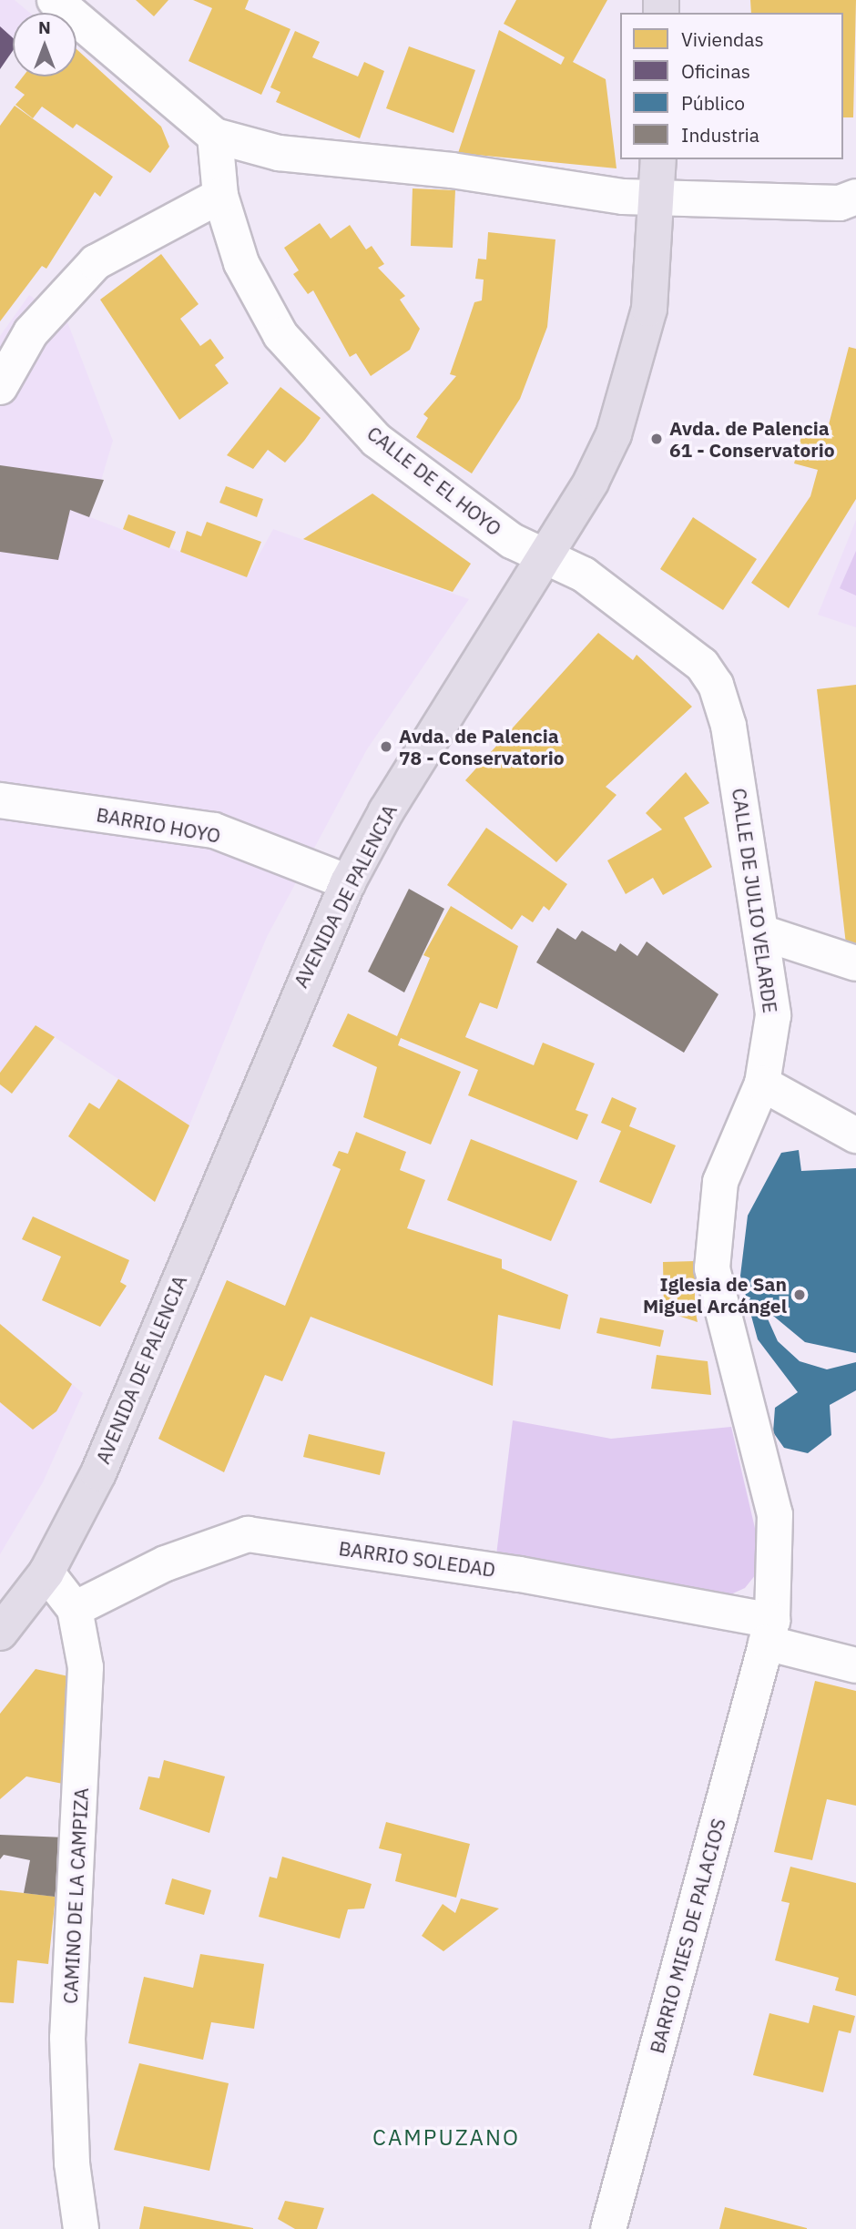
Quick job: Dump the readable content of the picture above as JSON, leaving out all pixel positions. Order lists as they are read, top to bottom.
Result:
{
  "streets": {
    "highway": ["AVENIDA DE PALENCIA"],
    "street": [
      "CALLE DE EL HOYO",
      "BARRIO HOYO",
      "CALLE DE JULIO VELARDE",
      "BARRIO SOLEDAD",
      "CAMINO DE LA CAMPIZA",
      "BARRIO MIES DE PALACIOS"
    ]
  },
  "crossings": [
    ["CALLE DE EL HOYO", "AVENIDA DE PALENCIA"],
    ["CALLE DE EL HOYO", "CALLE DE JULIO VELARDE"],
    ["BARRIO HOYO", "AVENIDA DE PALENCIA"],
    ["AVENIDA DE PALENCIA", "CALLE DE JULIO VELARDE"],
    ["AVENIDA DE PALENCIA", "CAMINO DE LA CAMPIZA"],
    ["CALLE DE JULIO VELARDE", "BARRIO SOLEDAD"],
    ["CALLE DE JULIO VELARDE", "BARRIO MIES DE PALACIOS"],
    ["BARRIO SOLEDAD", "CAMINO DE LA CAMPIZA"],
    ["BARRIO SOLEDAD", "BARRIO MIES DE PALACIOS"]
  ],
  "districts": ["CAMPUZANO"],
  "places": ["Avda. de Palencia 61 - Conservatorio", "Avda. de Palencia 78 - Conservatorio", "Iglesia de San Miguel Arcángel"],
  "legend": [
    "Viviendas",
    "Oficinas",
    "Público",
    "Industria"
  ],
  "north": "top"
}
